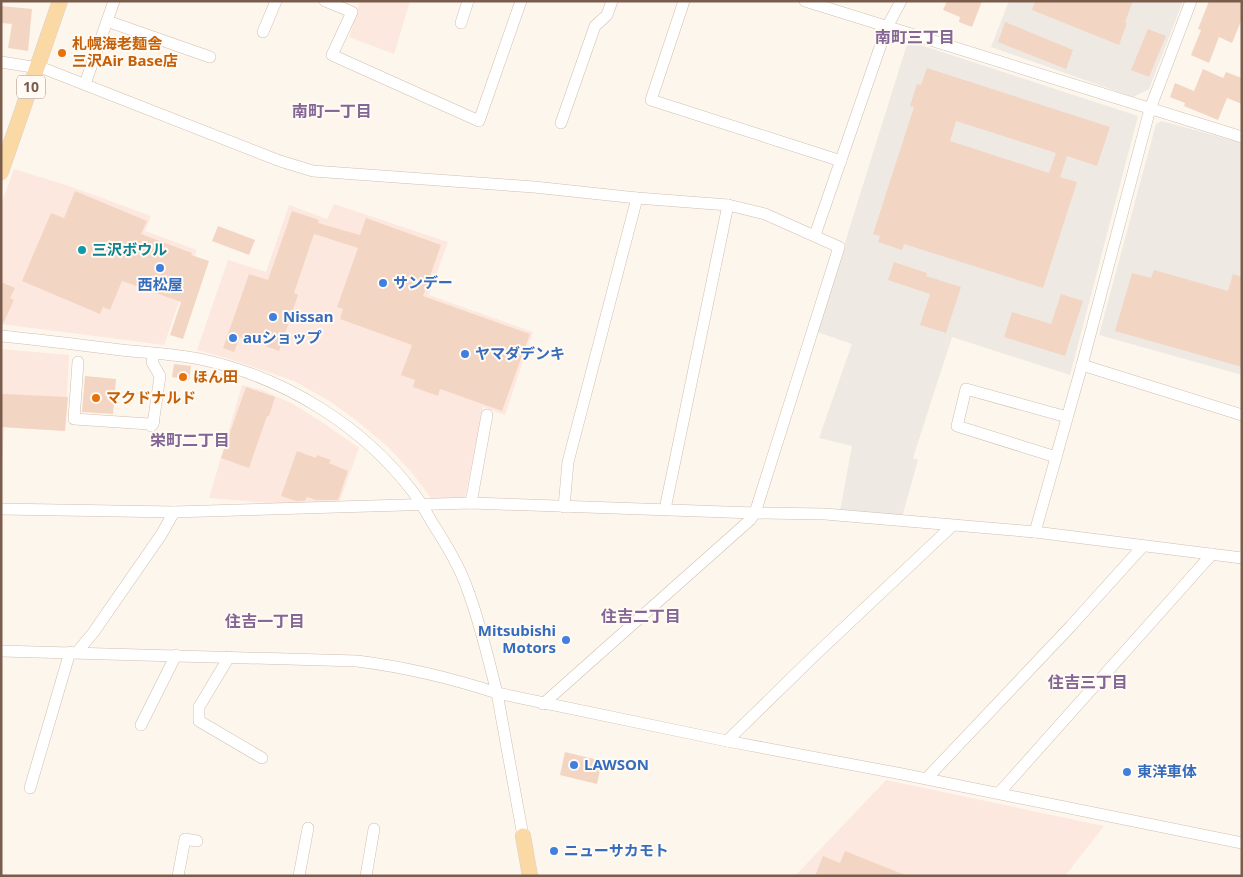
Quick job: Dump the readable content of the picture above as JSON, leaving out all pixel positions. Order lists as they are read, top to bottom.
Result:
{
  "streets": {
    "main road": ["10"]
  },
  "districts": [
    "南町三丁目",
    "南町一丁目",
    "栄町二丁目",
    "住吉二丁目",
    "住吉一丁目",
    "住吉三丁目"
  ],
  "places": [
    "札幌海老麺舎 三沢Air Base店",
    "三沢ボウル",
    "西松屋",
    "サンデー",
    "Nissan",
    "auショップ",
    "ヤマダデンキ",
    "ほん田",
    "マクドナルド",
    "Mitsubishi Motors",
    "LAWSON",
    "東洋車体",
    "ニューサカモト"
  ]
}
